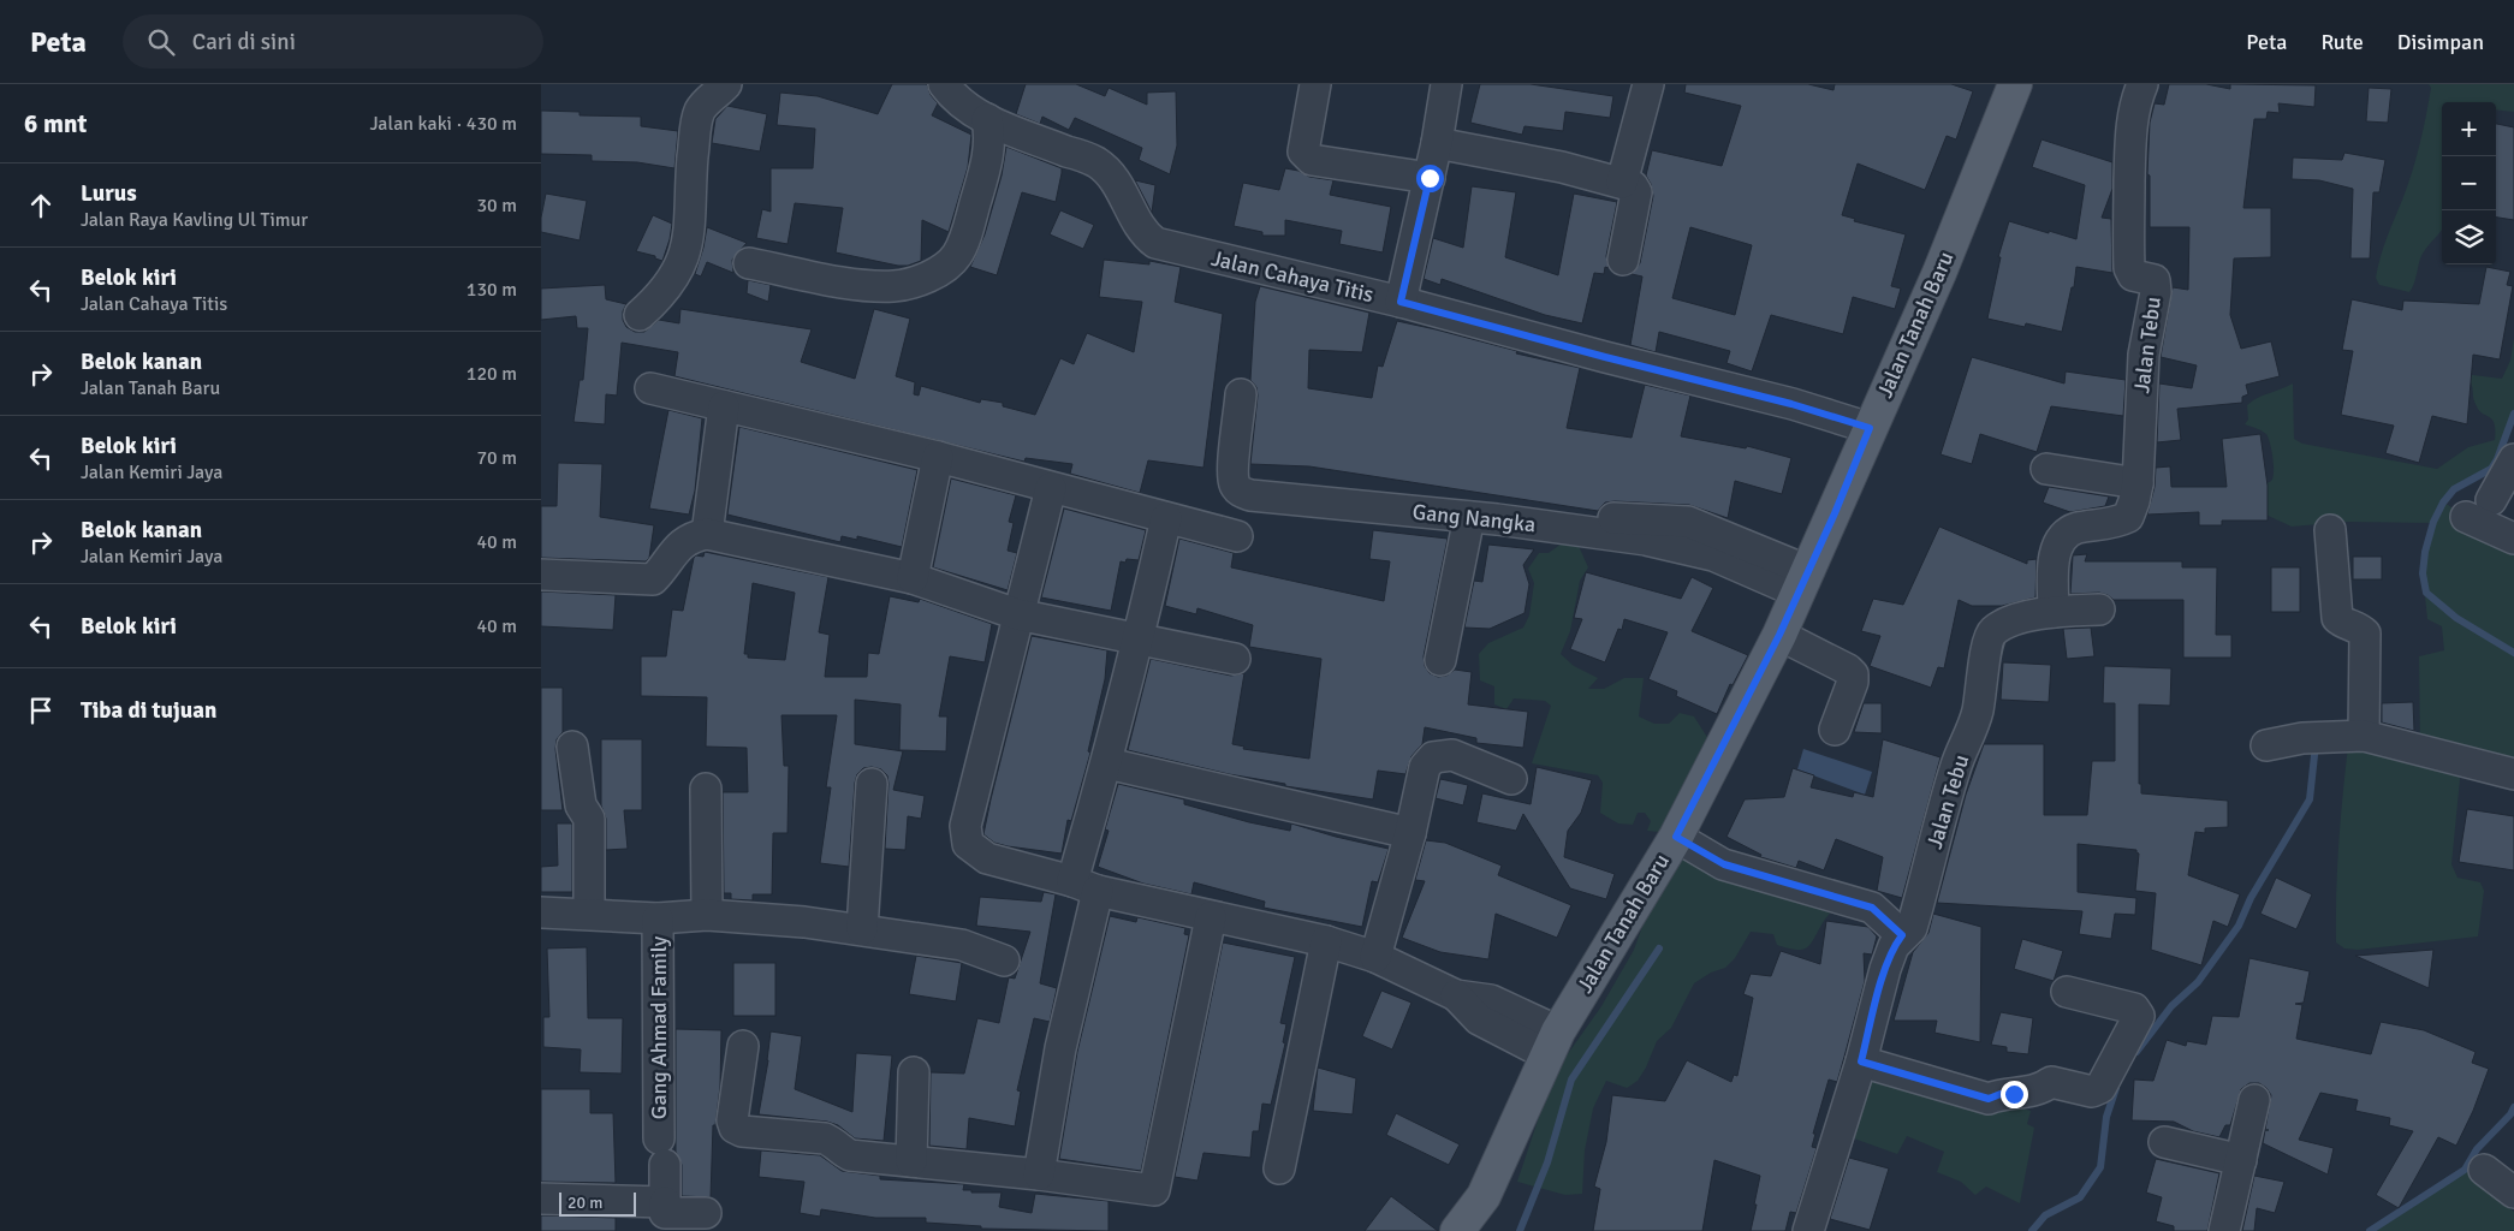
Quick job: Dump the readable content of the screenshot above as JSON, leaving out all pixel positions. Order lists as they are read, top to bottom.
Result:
{
  "streets": {
    "main road": ["Jalan Tanah Baru"],
    "street": [
      "Jalan Cahaya Titis",
      "Jalan Tebu",
      "Gang Nangka",
      "Gang Ahmad Family"
    ]
  },
  "crossings": [
    ["Jalan Cahaya Titis", "Jalan Tanah Baru"]
  ],
  "scale_bar": "20 m",
  "page": {
    "header": "Peta",
    "search": "Cari di sini",
    "nav": ["Peta", "Rute", "Disimpan"],
    "heading": ["6 mnt", "Jalan kaki · 430 m"],
    "map_buttons": ["+", "−"],
    "list": [
      ["Lurus", "Jalan Raya Kavling Ul Timur", "30 m"],
      ["Belok kiri", "Jalan Cahaya Titis", "130 m"],
      ["Belok kanan", "Jalan Tanah Baru", "120 m"],
      ["Belok kiri", "Jalan Kemiri Jaya", "70 m"],
      ["Belok kanan", "Jalan Kemiri Jaya", "40 m"],
      ["Belok kiri", "40 m"],
      "Tiba di tujuan"
    ],
    "scale": "20 m"
  }
}
